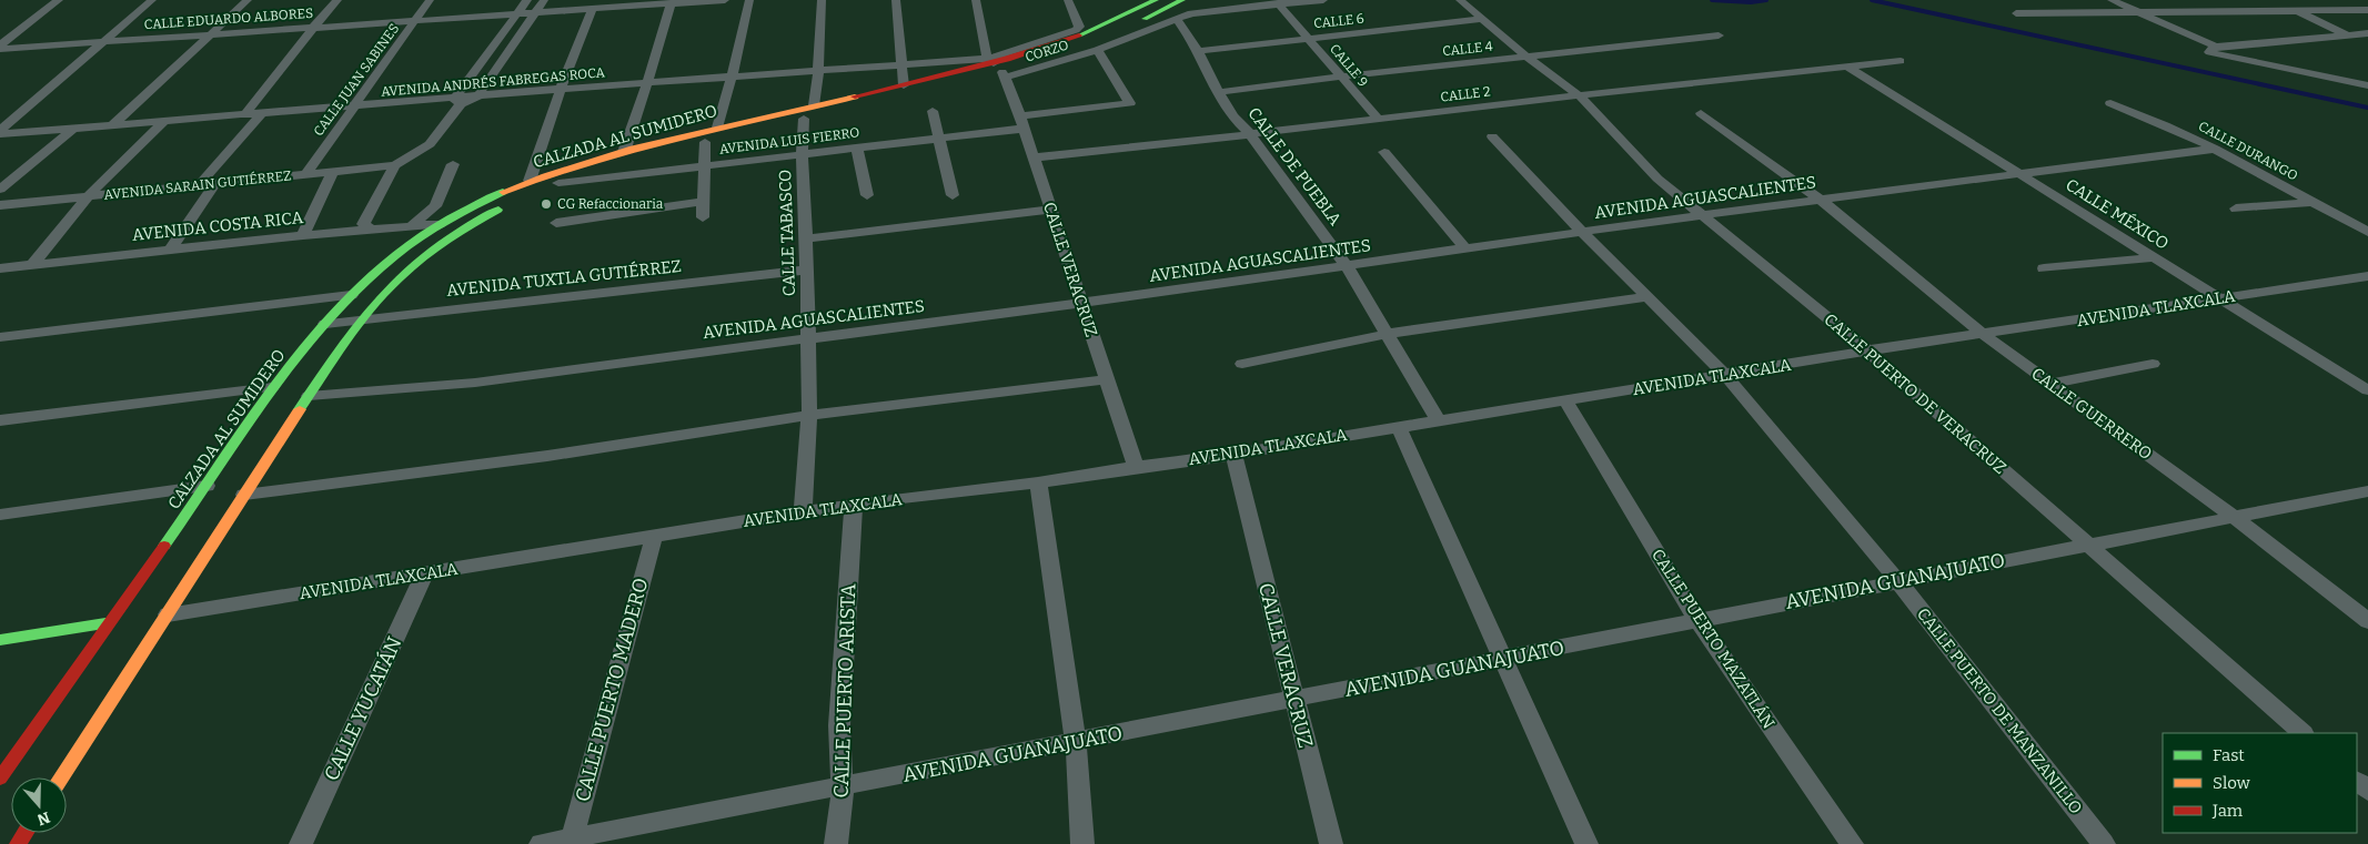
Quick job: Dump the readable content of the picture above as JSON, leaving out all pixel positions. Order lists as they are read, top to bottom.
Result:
{
  "streets": {
    "main road": ["CALZADA AL SUMIDERO"],
    "street": [
      "CALLE EDUARDO ALBORES",
      "CALLE 6",
      "CALLE 4",
      "CORZO",
      "CALLE 9",
      "CALLE JUAN SABINES",
      "AVENIDA ANDRÉS FABREGAS ROCA",
      "CALLE 2",
      "AVENIDA LUIS FIERRO",
      "CALLE DURANGO",
      "CALLE DE PUEBLA",
      "AVENIDA SARAIN GUTIÉRREZ",
      "AVENIDA AGUASCALIENTES",
      "CALLE MÉXICO",
      "AVENIDA COSTA RICA",
      "CALLE TABASCO",
      "CALLE VERACRUZ",
      "AVENIDA TUXTLA GUTIÉRREZ",
      "AVENIDA TLAXCALA",
      "CALLE PUERTO DE VERACRUZ",
      "CALLE GUERRERO",
      "AVENIDA GUANAJUATO",
      "CALLE PUERTO MAZATLÁN",
      "CALLE PUERTO MADERO",
      "CALLE PUERTO ARISTA",
      "CALLE YUCATÁN",
      "CALLE PUERTO DE MANZANILLO"
    ]
  },
  "crossings": [
    ["CALLE EDUARDO ALBORES", "CALLE JUAN SABINES"],
    ["CALLE 6", "CALLE 9"],
    ["CALLE 6", "CALLE DE PUEBLA"],
    ["CALLE 6", "CALLE PUERTO DE VERACRUZ"],
    ["CALLE 4", "CALLE 9"],
    ["CALLE 4", "CALLE DE PUEBLA"],
    ["CALLE 4", "CALLE PUERTO DE VERACRUZ"],
    ["CORZO", "CALLE 9"],
    ["CORZO", "AVENIDA ANDRÉS FABREGAS ROCA"],
    ["CORZO", "CALZADA AL SUMIDERO"],
    ["CORZO", "CALLE DE PUEBLA"],
    ["CORZO", "CALLE VERACRUZ"],
    ["CALLE 9", "CALLE 2"],
    ["CALLE JUAN SABINES", "AVENIDA ANDRÉS FABREGAS ROCA"],
    ["CALLE JUAN SABINES", "AVENIDA SARAIN GUTIÉRREZ"],
    ["AVENIDA ANDRÉS FABREGAS ROCA", "CALZADA AL SUMIDERO"],
    ["AVENIDA ANDRÉS FABREGAS ROCA", "CALLE VERACRUZ"],
    ["CALLE 2", "CALLE DE PUEBLA"],
    ["CALLE 2", "CALLE MÉXICO"],
    ["CALLE 2", "CALLE VERACRUZ"],
    ["CALLE 2", "CALLE PUERTO DE VERACRUZ"],
    ["CALZADA AL SUMIDERO", "AVENIDA LUIS FIERRO"],
    ["CALZADA AL SUMIDERO", "AVENIDA AGUASCALIENTES"],
    ["CALZADA AL SUMIDERO", "AVENIDA COSTA RICA"],
    ["CALZADA AL SUMIDERO", "CALLE TABASCO"],
    ["CALZADA AL SUMIDERO", "CALLE VERACRUZ"],
    ["CALZADA AL SUMIDERO", "AVENIDA TUXTLA GUTIÉRREZ"],
    ["CALZADA AL SUMIDERO", "AVENIDA TLAXCALA"],
    ["AVENIDA LUIS FIERRO", "CALLE TABASCO"],
    ["AVENIDA LUIS FIERRO", "CALLE VERACRUZ"],
    ["CALLE DURANGO", "AVENIDA AGUASCALIENTES"],
    ["CALLE DE PUEBLA", "AVENIDA AGUASCALIENTES"],
    ["CALLE DE PUEBLA", "AVENIDA TLAXCALA"],
    ["AVENIDA AGUASCALIENTES", "CALLE MÉXICO"],
    ["AVENIDA AGUASCALIENTES", "CALLE TABASCO"],
    ["AVENIDA AGUASCALIENTES", "CALLE VERACRUZ"],
    ["AVENIDA AGUASCALIENTES", "CALLE PUERTO DE VERACRUZ"],
    ["AVENIDA AGUASCALIENTES", "CALLE GUERRERO"],
    ["AVENIDA AGUASCALIENTES", "CALLE PUERTO DE MANZANILLO"],
    ["CALLE MÉXICO", "AVENIDA TLAXCALA"],
    ["CALLE TABASCO", "AVENIDA TUXTLA GUTIÉRREZ"],
    ["CALLE TABASCO", "AVENIDA TLAXCALA"],
    ["CALLE VERACRUZ", "AVENIDA TLAXCALA"],
    ["CALLE VERACRUZ", "AVENIDA GUANAJUATO"],
    ["AVENIDA TLAXCALA", "CALLE PUERTO DE VERACRUZ"],
    ["AVENIDA TLAXCALA", "CALLE GUERRERO"],
    ["AVENIDA TLAXCALA", "CALLE PUERTO MAZATLÁN"],
    ["AVENIDA TLAXCALA", "CALLE PUERTO MADERO"],
    ["AVENIDA TLAXCALA", "CALLE PUERTO ARISTA"],
    ["AVENIDA TLAXCALA", "CALLE YUCATÁN"],
    ["AVENIDA TLAXCALA", "CALLE PUERTO DE MANZANILLO"],
    ["CALLE PUERTO DE VERACRUZ", "AVENIDA GUANAJUATO"],
    ["CALLE GUERRERO", "AVENIDA GUANAJUATO"],
    ["AVENIDA GUANAJUATO", "CALLE PUERTO MAZATLÁN"],
    ["AVENIDA GUANAJUATO", "CALLE PUERTO MADERO"],
    ["AVENIDA GUANAJUATO", "CALLE PUERTO ARISTA"],
    ["AVENIDA GUANAJUATO", "CALLE PUERTO DE MANZANILLO"]
  ],
  "places": ["CG Refaccionaria"],
  "legend": ["Fast", "Slow", "Jam"],
  "north": "bottom"
}
